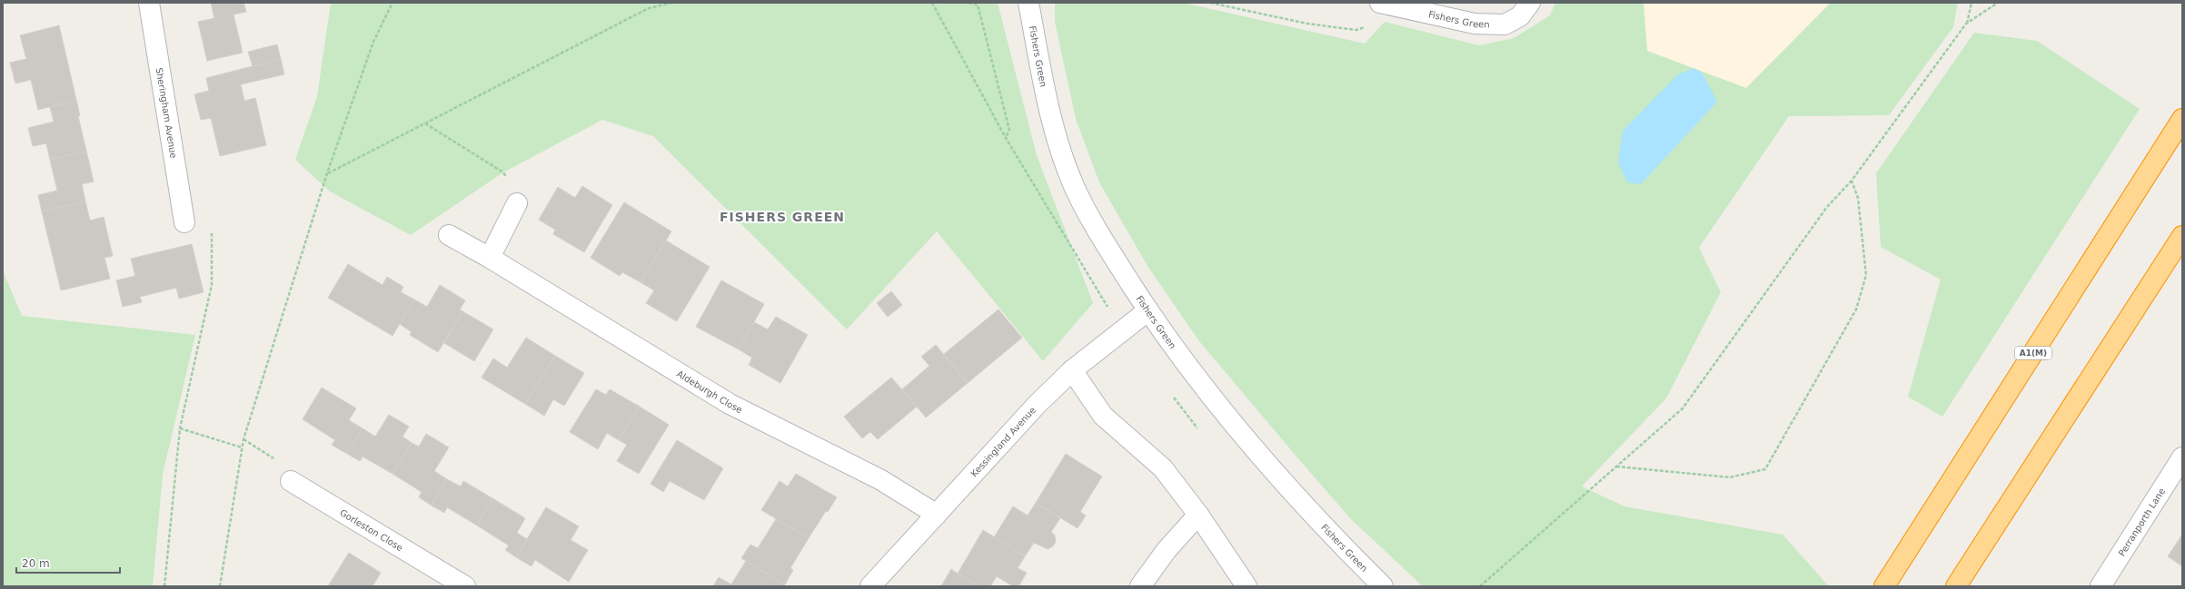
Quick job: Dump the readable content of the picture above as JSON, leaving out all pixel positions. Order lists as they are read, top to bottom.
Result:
{
  "streets": {
    "highway": ["A1(M)"],
    "street": [
      "Fishers Green",
      "Sheringham Avenue",
      "Aldeburgh Close",
      "Kessingland Avenue",
      "Perranporth Lane",
      "Gorleston Close"
    ]
  },
  "crossings": [
    ["Fishers Green", "Kessingland Avenue"],
    ["Aldeburgh Close", "Kessingland Avenue"]
  ],
  "districts": ["FISHERS GREEN"],
  "scale_bar": "20 m"
}
